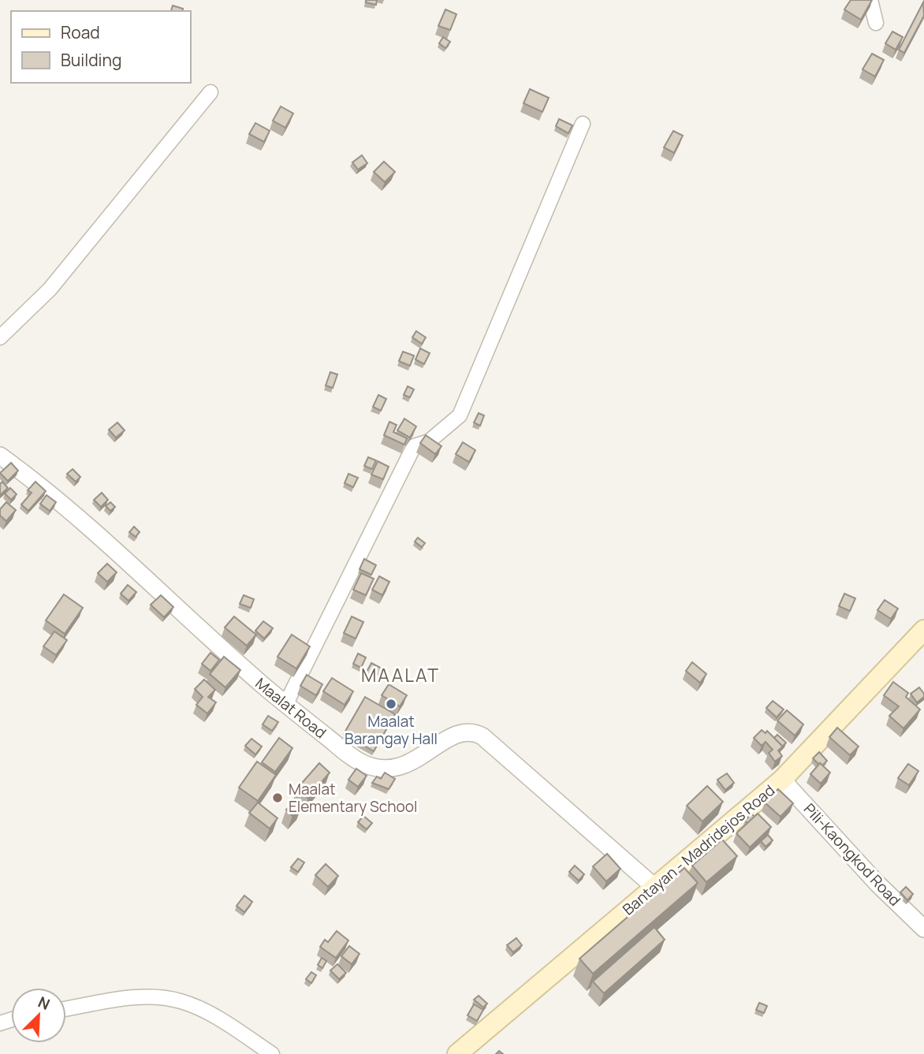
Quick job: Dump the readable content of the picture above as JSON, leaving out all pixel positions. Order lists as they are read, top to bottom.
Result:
{
  "streets": {
    "main road": ["Bantayan - Madridejos Road"],
    "street": ["Maalat Road", "Pili-Kaongkod Road"]
  },
  "crossings": [
    ["Maalat Road", "Bantayan - Madridejos Road"],
    ["Bantayan - Madridejos Road", "Pili-Kaongkod Road"]
  ],
  "districts": ["MAALAT"],
  "places": ["Maalat Barangay Hall", "Maalat Elementary School"],
  "legend": ["Road", "Building"],
  "north": "top right"
}
